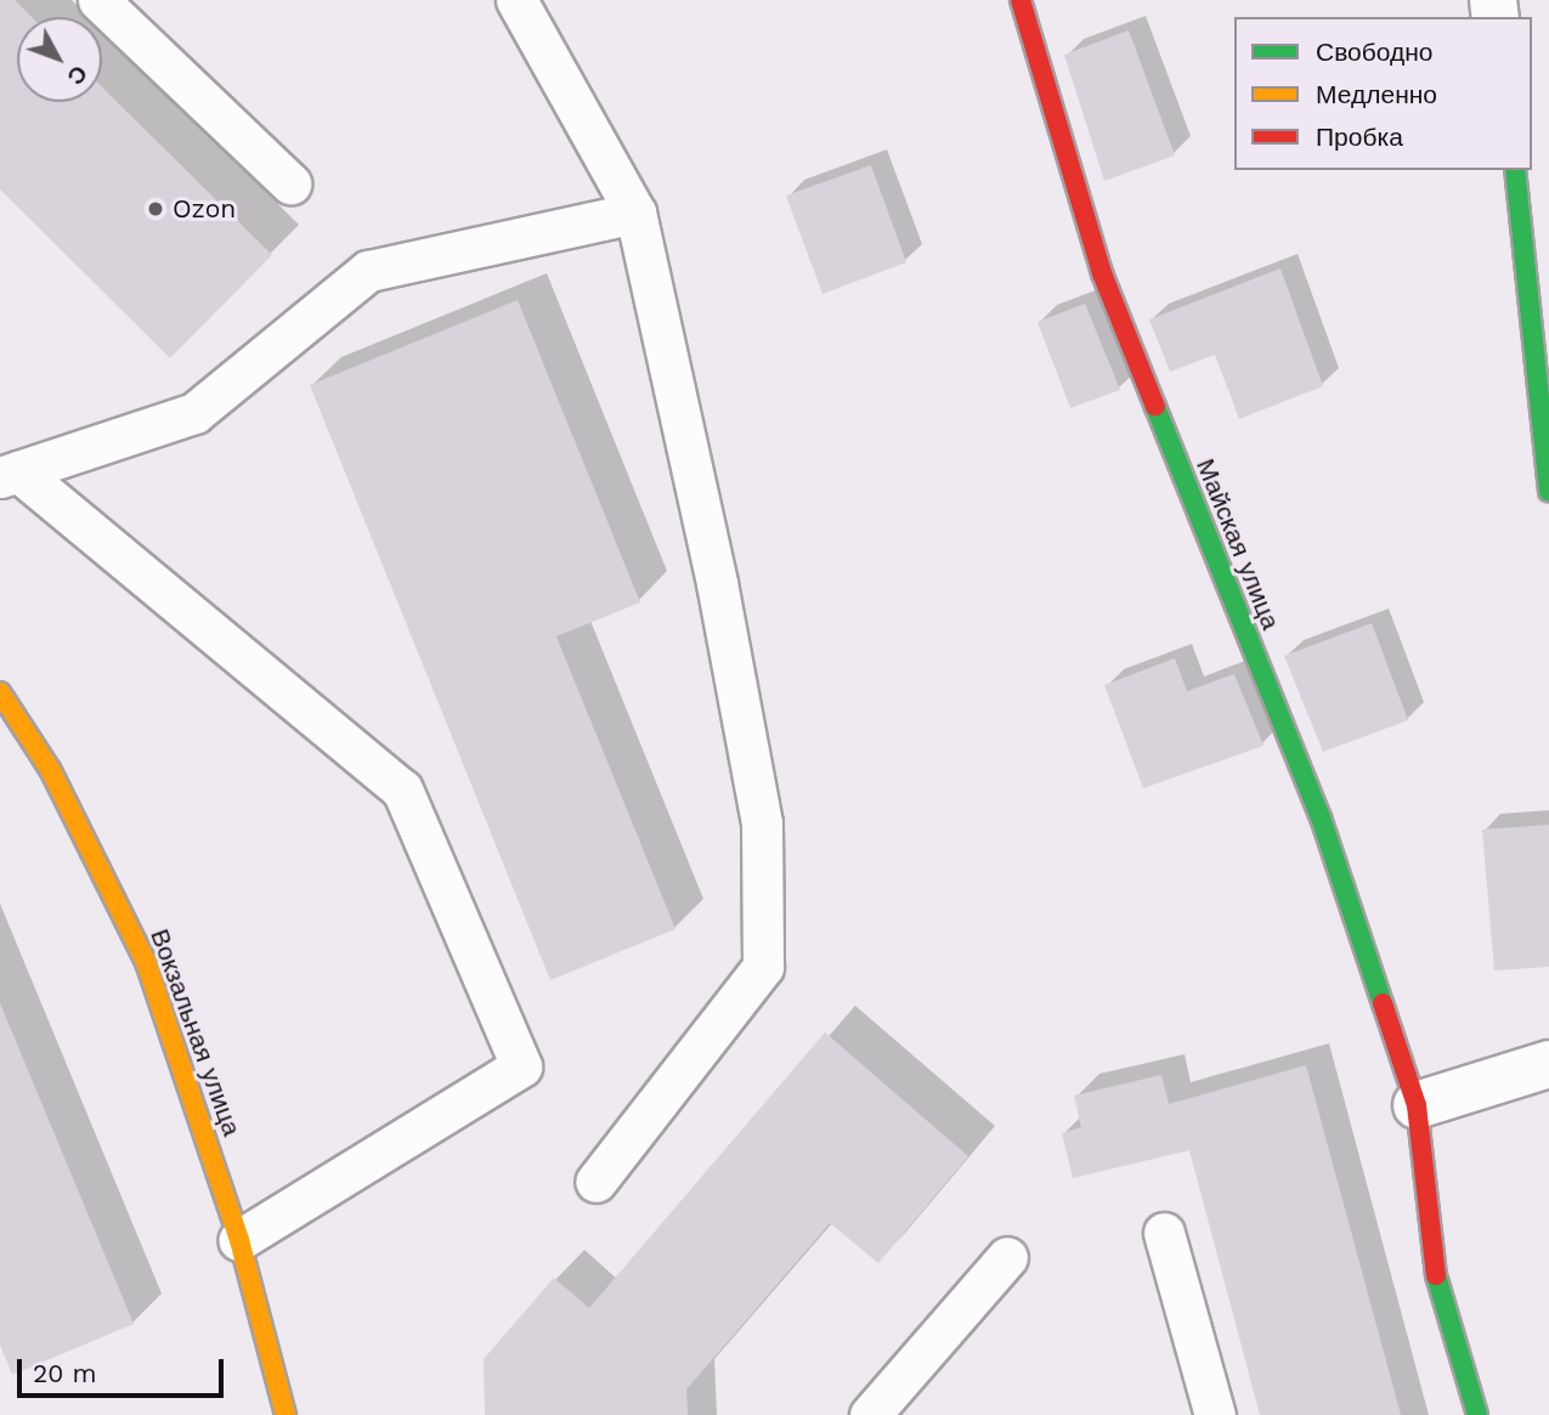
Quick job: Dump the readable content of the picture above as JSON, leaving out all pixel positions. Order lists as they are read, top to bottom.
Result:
{
  "streets": {
    "street": ["Майская улица", "Вокзальная улица"]
  },
  "places": ["Ozon"],
  "legend": ["Свободно", "Медленно", "Пробка"],
  "scale_bar": "20 m",
  "north": "bottom right"
}
